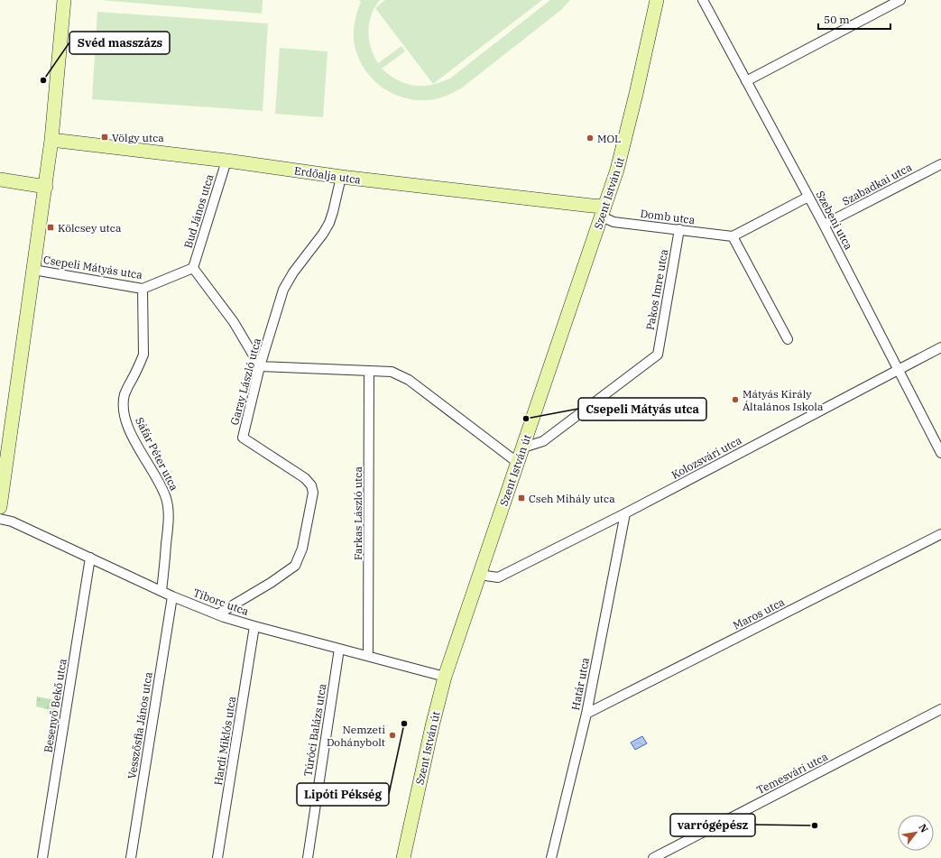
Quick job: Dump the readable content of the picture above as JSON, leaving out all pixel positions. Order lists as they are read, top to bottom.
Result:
{
  "streets": {
    "street": [
      "Erdőalja utca",
      "Szabadkai utca",
      "Szent István út",
      "Bud János utca",
      "Domb utca",
      "Szebeni utca",
      "Csepeli Mátyás utca",
      "Pakos Imre utca",
      "Garay László utca",
      "Sáfár Péter utca",
      "Kolozsvári utca",
      "Farkas László utca",
      "Tiborc utca",
      "Maros utca",
      "Határ utca",
      "Besenyő Bekő utca",
      "Vesszősfia János utca",
      "Túróci Balázs utca",
      "Hardi Miklós utca",
      "Temesvári utca"
    ]
  },
  "crossings": [
    ["Erdőalja utca", "Szent István út"],
    ["Erdőalja utca", "Bud János utca"],
    ["Erdőalja utca", "Domb utca"],
    ["Erdőalja utca", "Garay László utca"],
    ["Szabadkai utca", "Szebeni utca"],
    ["Szent István út", "Domb utca"],
    ["Szent István út", "Pakos Imre utca"],
    ["Szent István út", "Kolozsvári utca"],
    ["Szent István út", "Tiborc utca"],
    ["Bud János utca", "Csepeli Mátyás utca"],
    ["Domb utca", "Pakos Imre utca"],
    ["Szebeni utca", "Kolozsvári utca"],
    ["Csepeli Mátyás utca", "Sáfár Péter utca"],
    ["Garay László utca", "Tiborc utca"],
    ["Sáfár Péter utca", "Tiborc utca"],
    ["Kolozsvári utca", "Határ utca"],
    ["Farkas László utca", "Tiborc utca"],
    ["Tiborc utca", "Besenyő Bekő utca"],
    ["Tiborc utca", "Vesszősfia János utca"],
    ["Tiborc utca", "Túróci Balázs utca"],
    ["Tiborc utca", "Hardi Miklós utca"],
    ["Maros utca", "Határ utca"]
  ],
  "places": {
    "other": [
      "Svéd masszázs",
      "MOL",
      "Mátyás Király Általános Iskola",
      "Csepeli Mátyás utca",
      "Lipóti Pékség",
      "Nemzeti Dohánybolt",
      "varrógépész"
    ],
    "transit": ["Völgy utca", "Kölcsey utca", "Cseh Mihály utca"]
  },
  "scale_bar": "50 m",
  "north": "top right"
}
